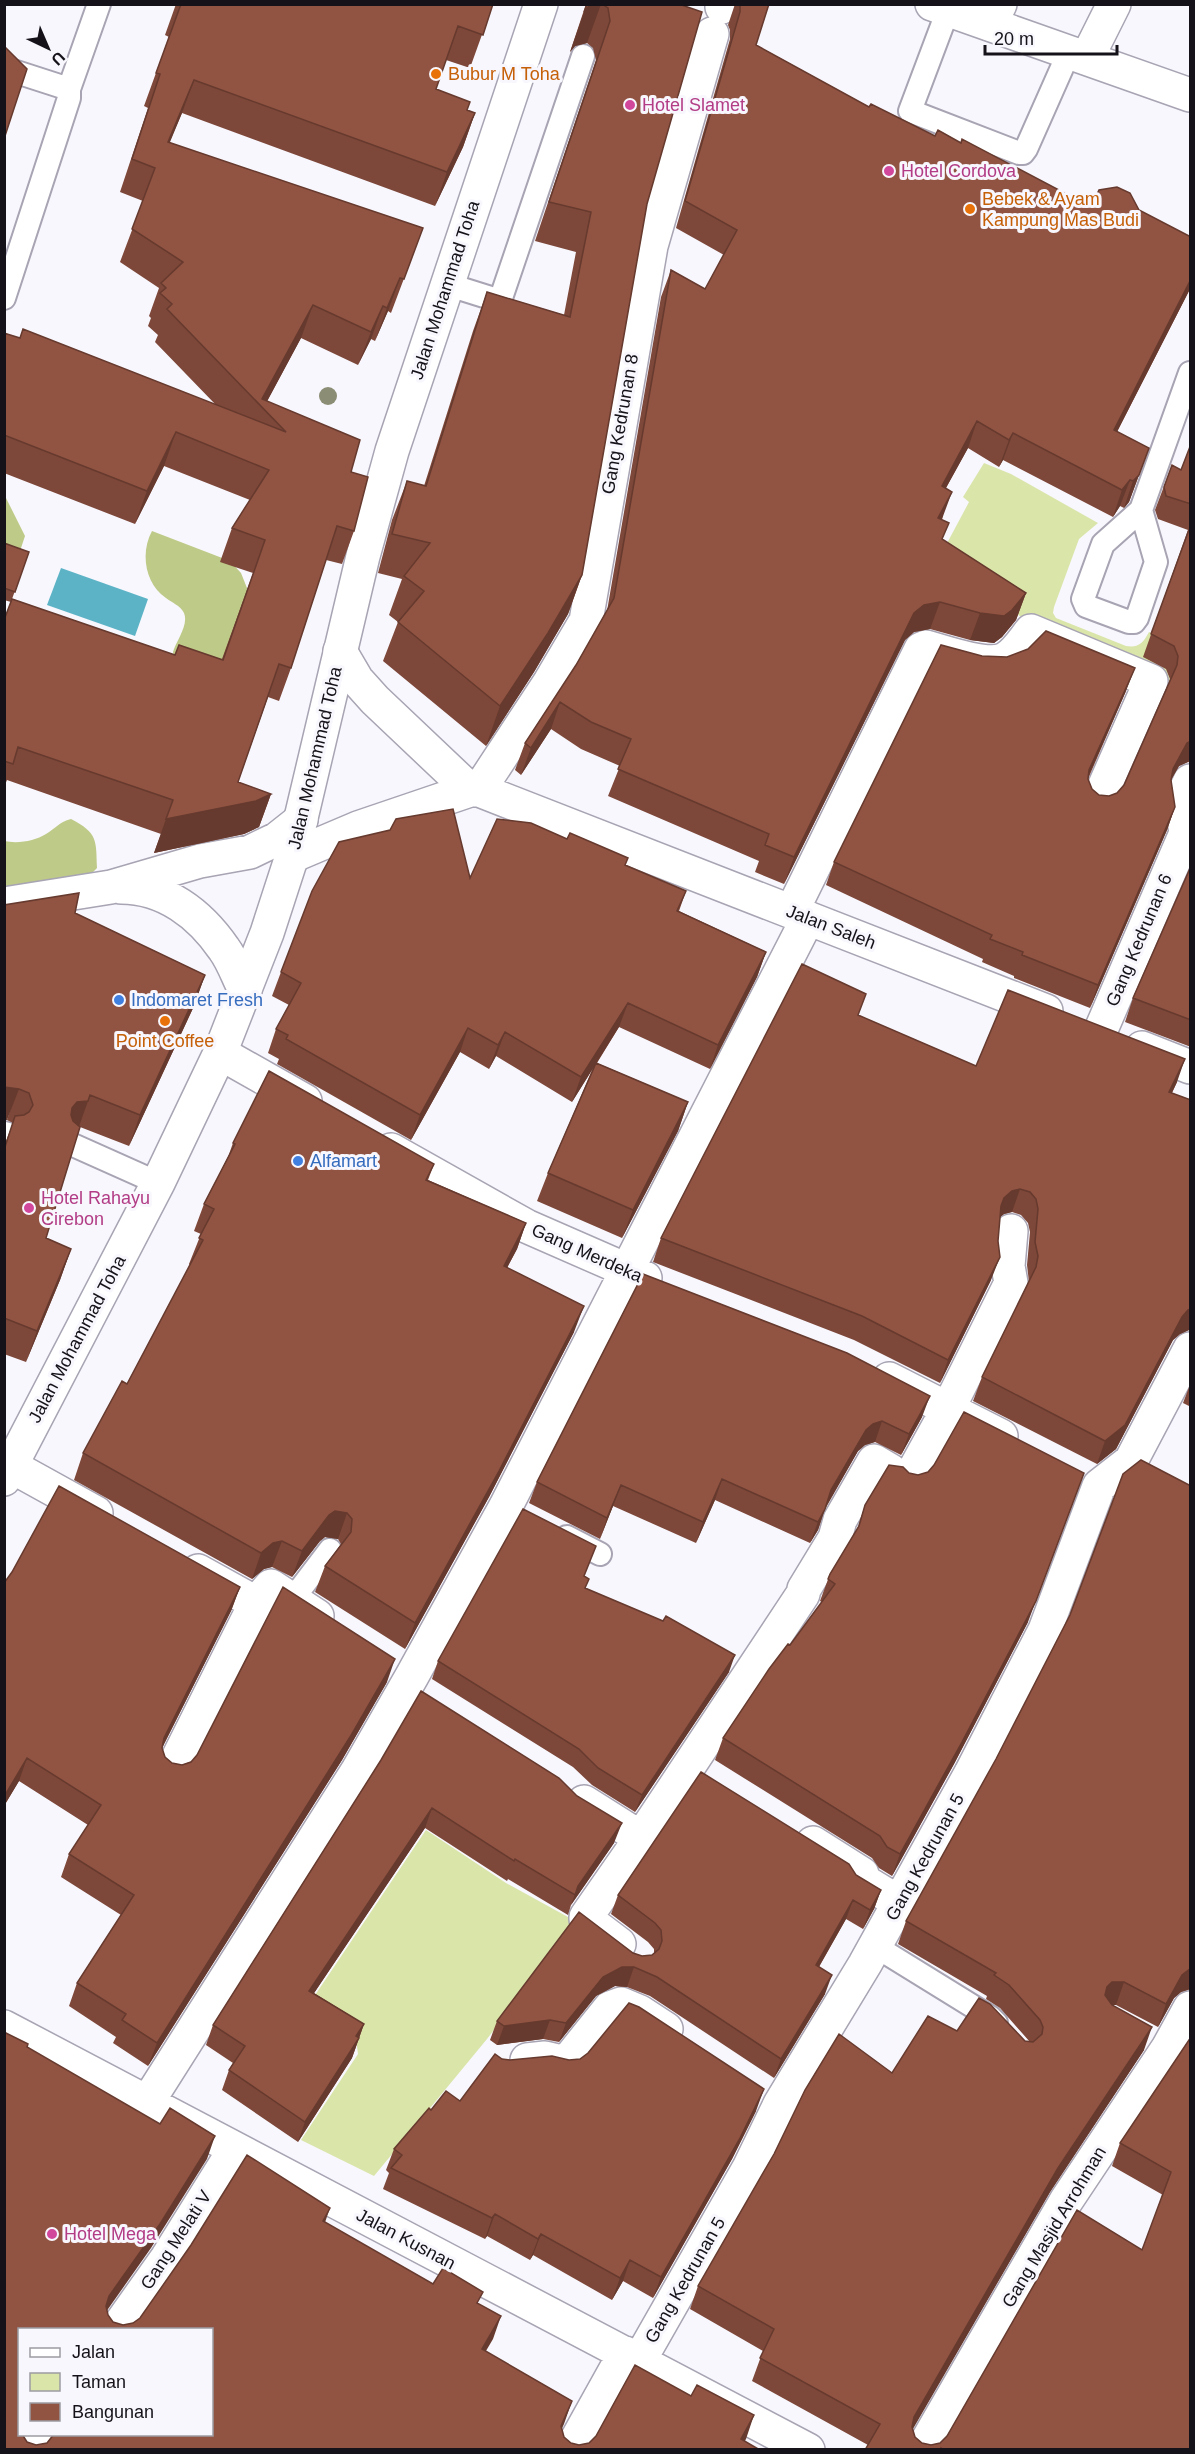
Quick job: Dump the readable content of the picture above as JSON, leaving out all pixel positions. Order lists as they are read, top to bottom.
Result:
{
  "streets": {
    "street": [
      "Jalan Mohammad Toha",
      "Gang Kedrunan 8",
      "Jalan Saleh",
      "Gang Kedrunan 6",
      "Gang Merdeka",
      "Gang Kedrunan 5",
      "Gang Masjid Arrohman",
      "Jalan Kusnan",
      "Gang Melati V"
    ]
  },
  "crossings": [
    ["Jalan Mohammad Toha", "Jalan Saleh"],
    ["Gang Kedrunan 8", "Jalan Saleh"],
    ["Jalan Saleh", "Gang Kedrunan 6"],
    ["Gang Kedrunan 5", "Jalan Kusnan"],
    ["Jalan Kusnan", "Gang Melati V"]
  ],
  "places": [
    "Bubur M Toha",
    "Hotel Slamet",
    "Hotel Cordova",
    "Bebek & Ayam Kampung Mas Budi",
    "Indomaret Fresh",
    "Point Coffee",
    "Alfamart",
    "Hotel Rahayu Cirebon",
    "Hotel Mega"
  ],
  "legend": ["Jalan", "Taman", "Bangunan"],
  "scale_bar": "20 m",
  "north": "bottom right"
}
